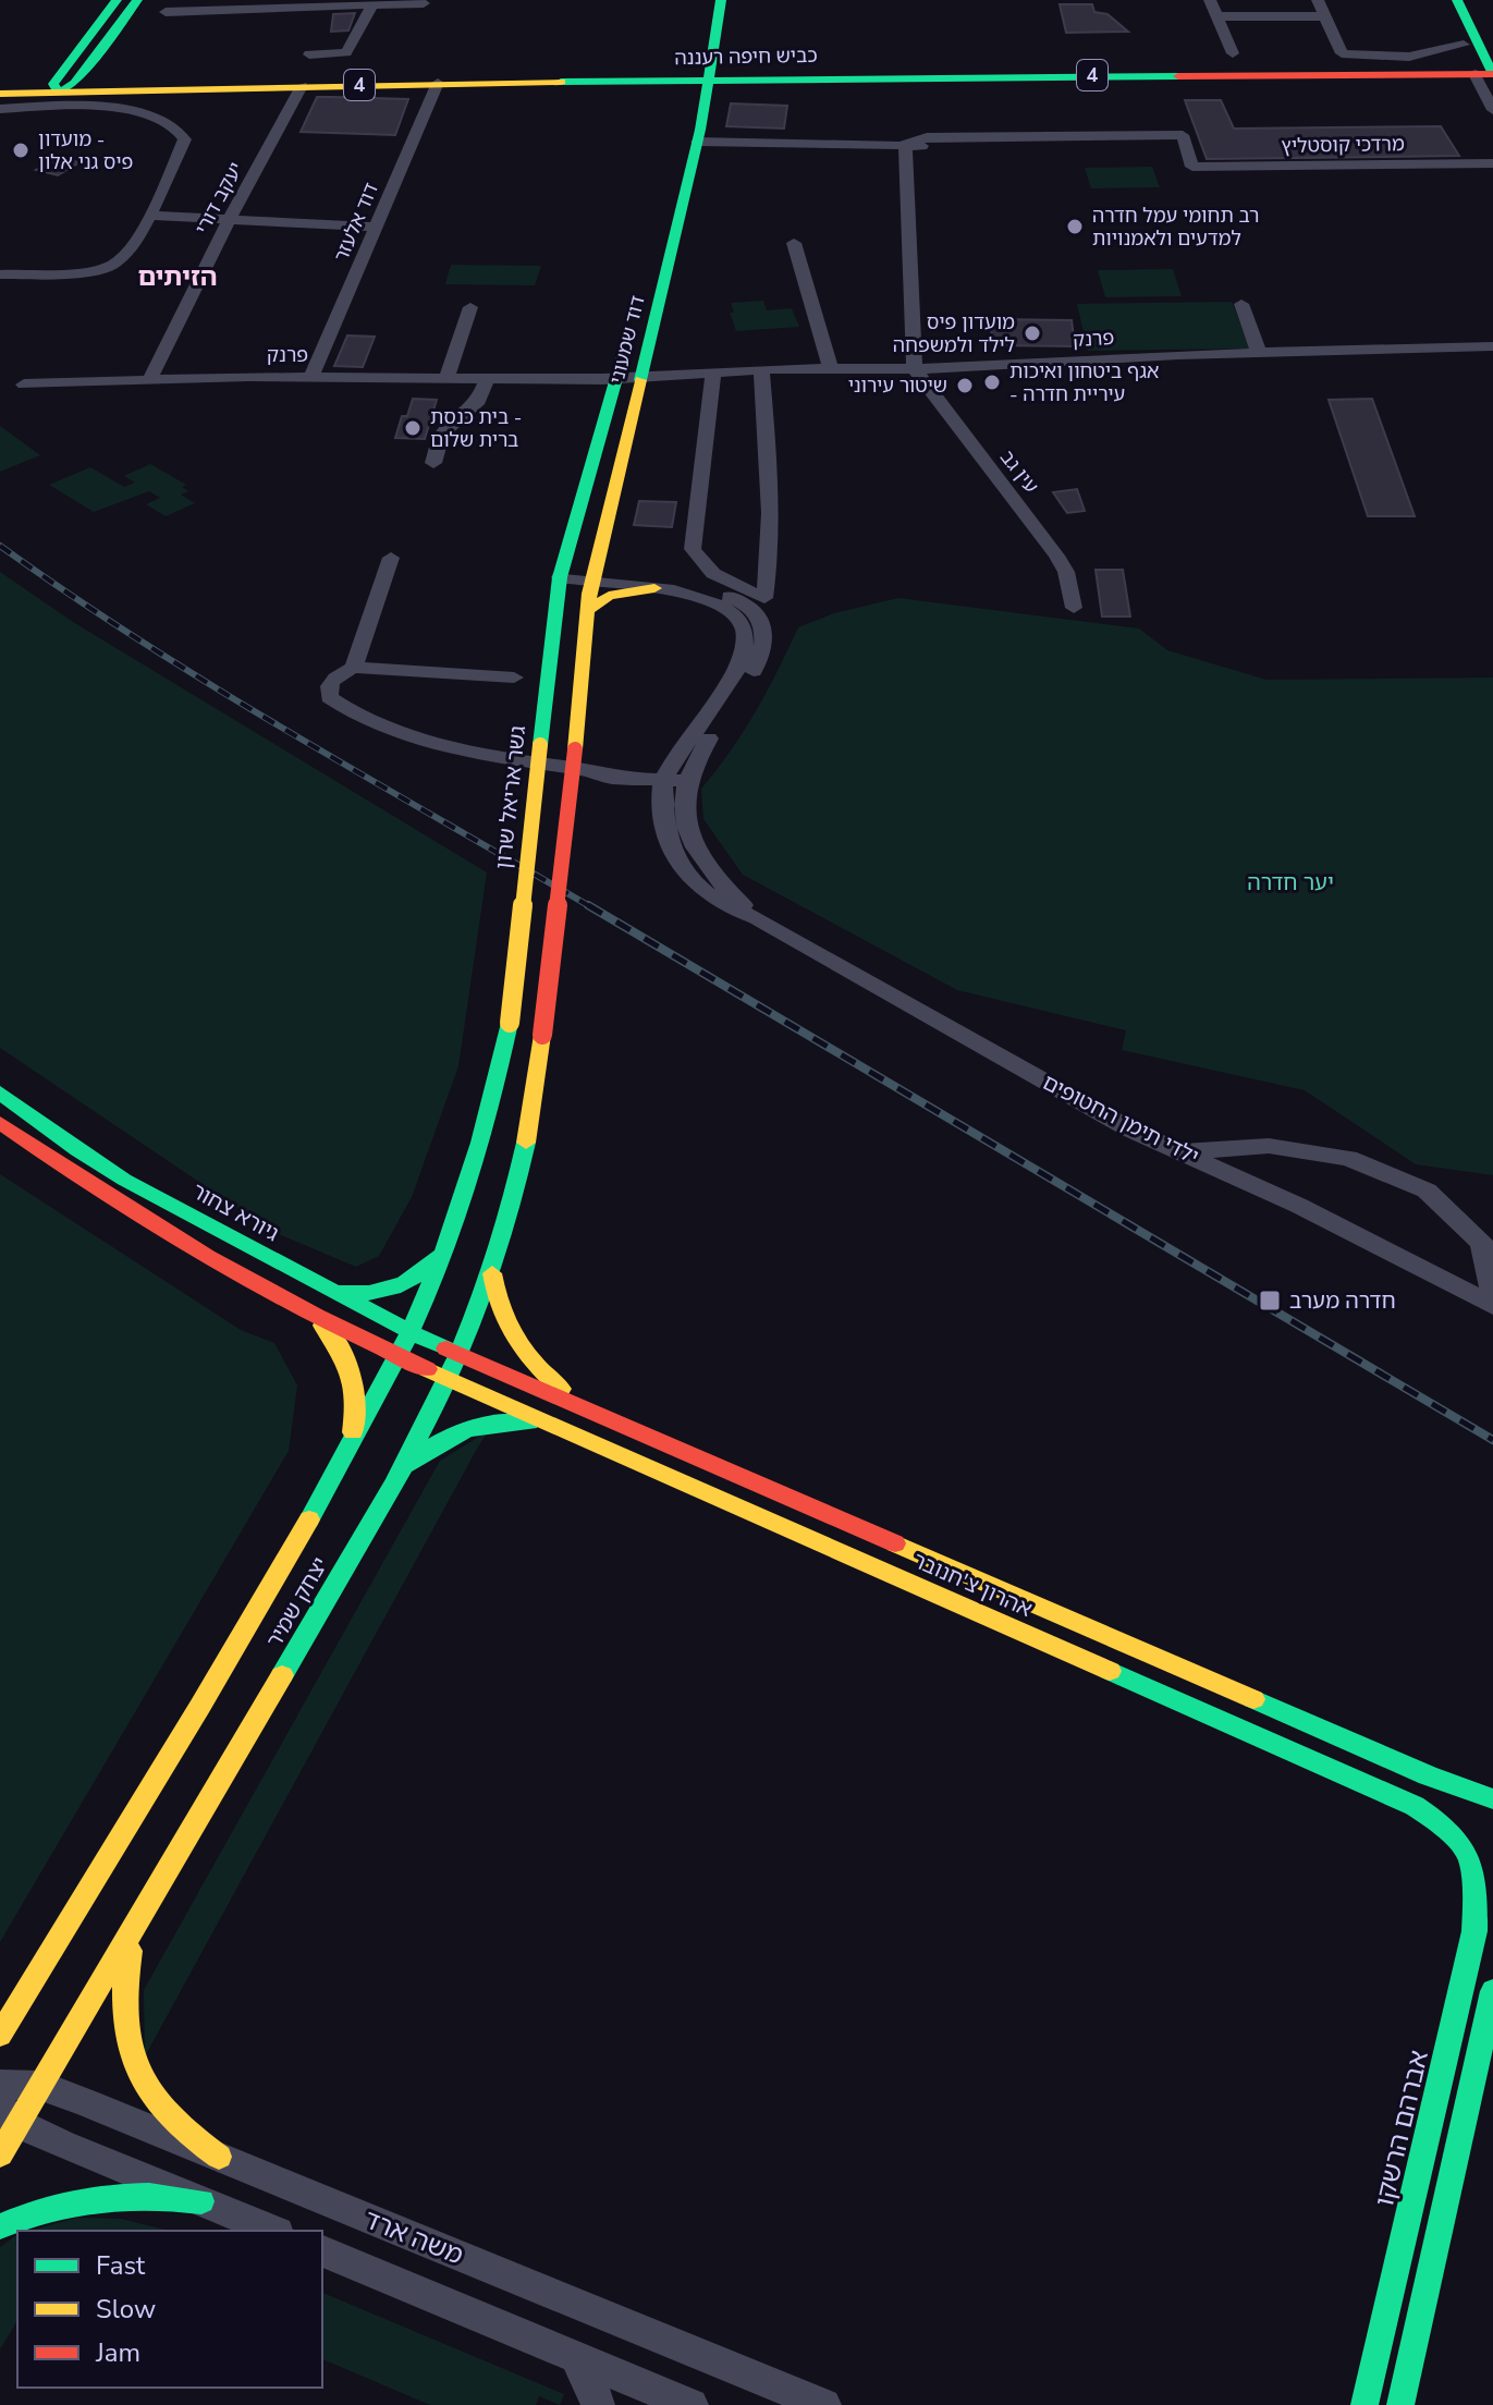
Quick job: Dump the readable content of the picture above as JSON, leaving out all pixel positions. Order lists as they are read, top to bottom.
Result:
{
  "streets": {
    "main road": [
      "כביש חיפה רעננה",
      "4",
      "דוד שמעוני",
      "גשר אריאל שרון",
      "גיורא צחור",
      "אהרון צ'חנובר",
      "יצחק שמיר",
      "אברהם הרשקו"
    ],
    "street": [
      "מרדכי קוסטליץ",
      "יעקב דורי",
      "דוד אלעזר",
      "פרנק",
      "עין גב",
      "ילדי תימן החטופים",
      "משה ארד"
    ]
  },
  "crossings": [
    ["כביש חיפה רעננה", "יעקב דורי"],
    ["כביש חיפה רעננה", "דוד אלעזר"],
    ["כביש חיפה רעננה", "דוד שמעוני"],
    ["יעקב דורי", "פרנק"],
    ["דוד אלעזר", "פרנק"],
    ["פרנק", "דוד שמעוני"],
    ["פרנק", "עין גב"],
    ["דוד שמעוני", "גשר אריאל שרון"],
    ["דוד שמעוני", "יצחק שמיר"],
    ["גשר אריאל שרון", "יצחק שמיר"],
    ["גיורא צחור", "אהרון צ'חנובר"],
    ["גיורא צחור", "יצחק שמיר"],
    ["אהרון צ'חנובר", "יצחק שמיר"],
    ["אהרון צ'חנובר", "אברהם הרשקו"],
    ["יצחק שמיר", "משה ארד"]
  ],
  "districts": ["הזיתים"],
  "parks": ["יער חדרה"],
  "places": {
    "other": [
      "מועדון - פיס גני אלון",
      "רב תחומי עמל חדרה למדעים ולאמנויות",
      "מועדון פיס לילד ולמשפחה",
      "אגף ביטחון ואיכות - עיריית חדרה",
      "שיטור עירוני",
      "בית כנסת - ברית שלום"
    ],
    "transit": ["חדרה מערב"]
  },
  "legend": ["Fast", "Slow", "Jam"]
}
